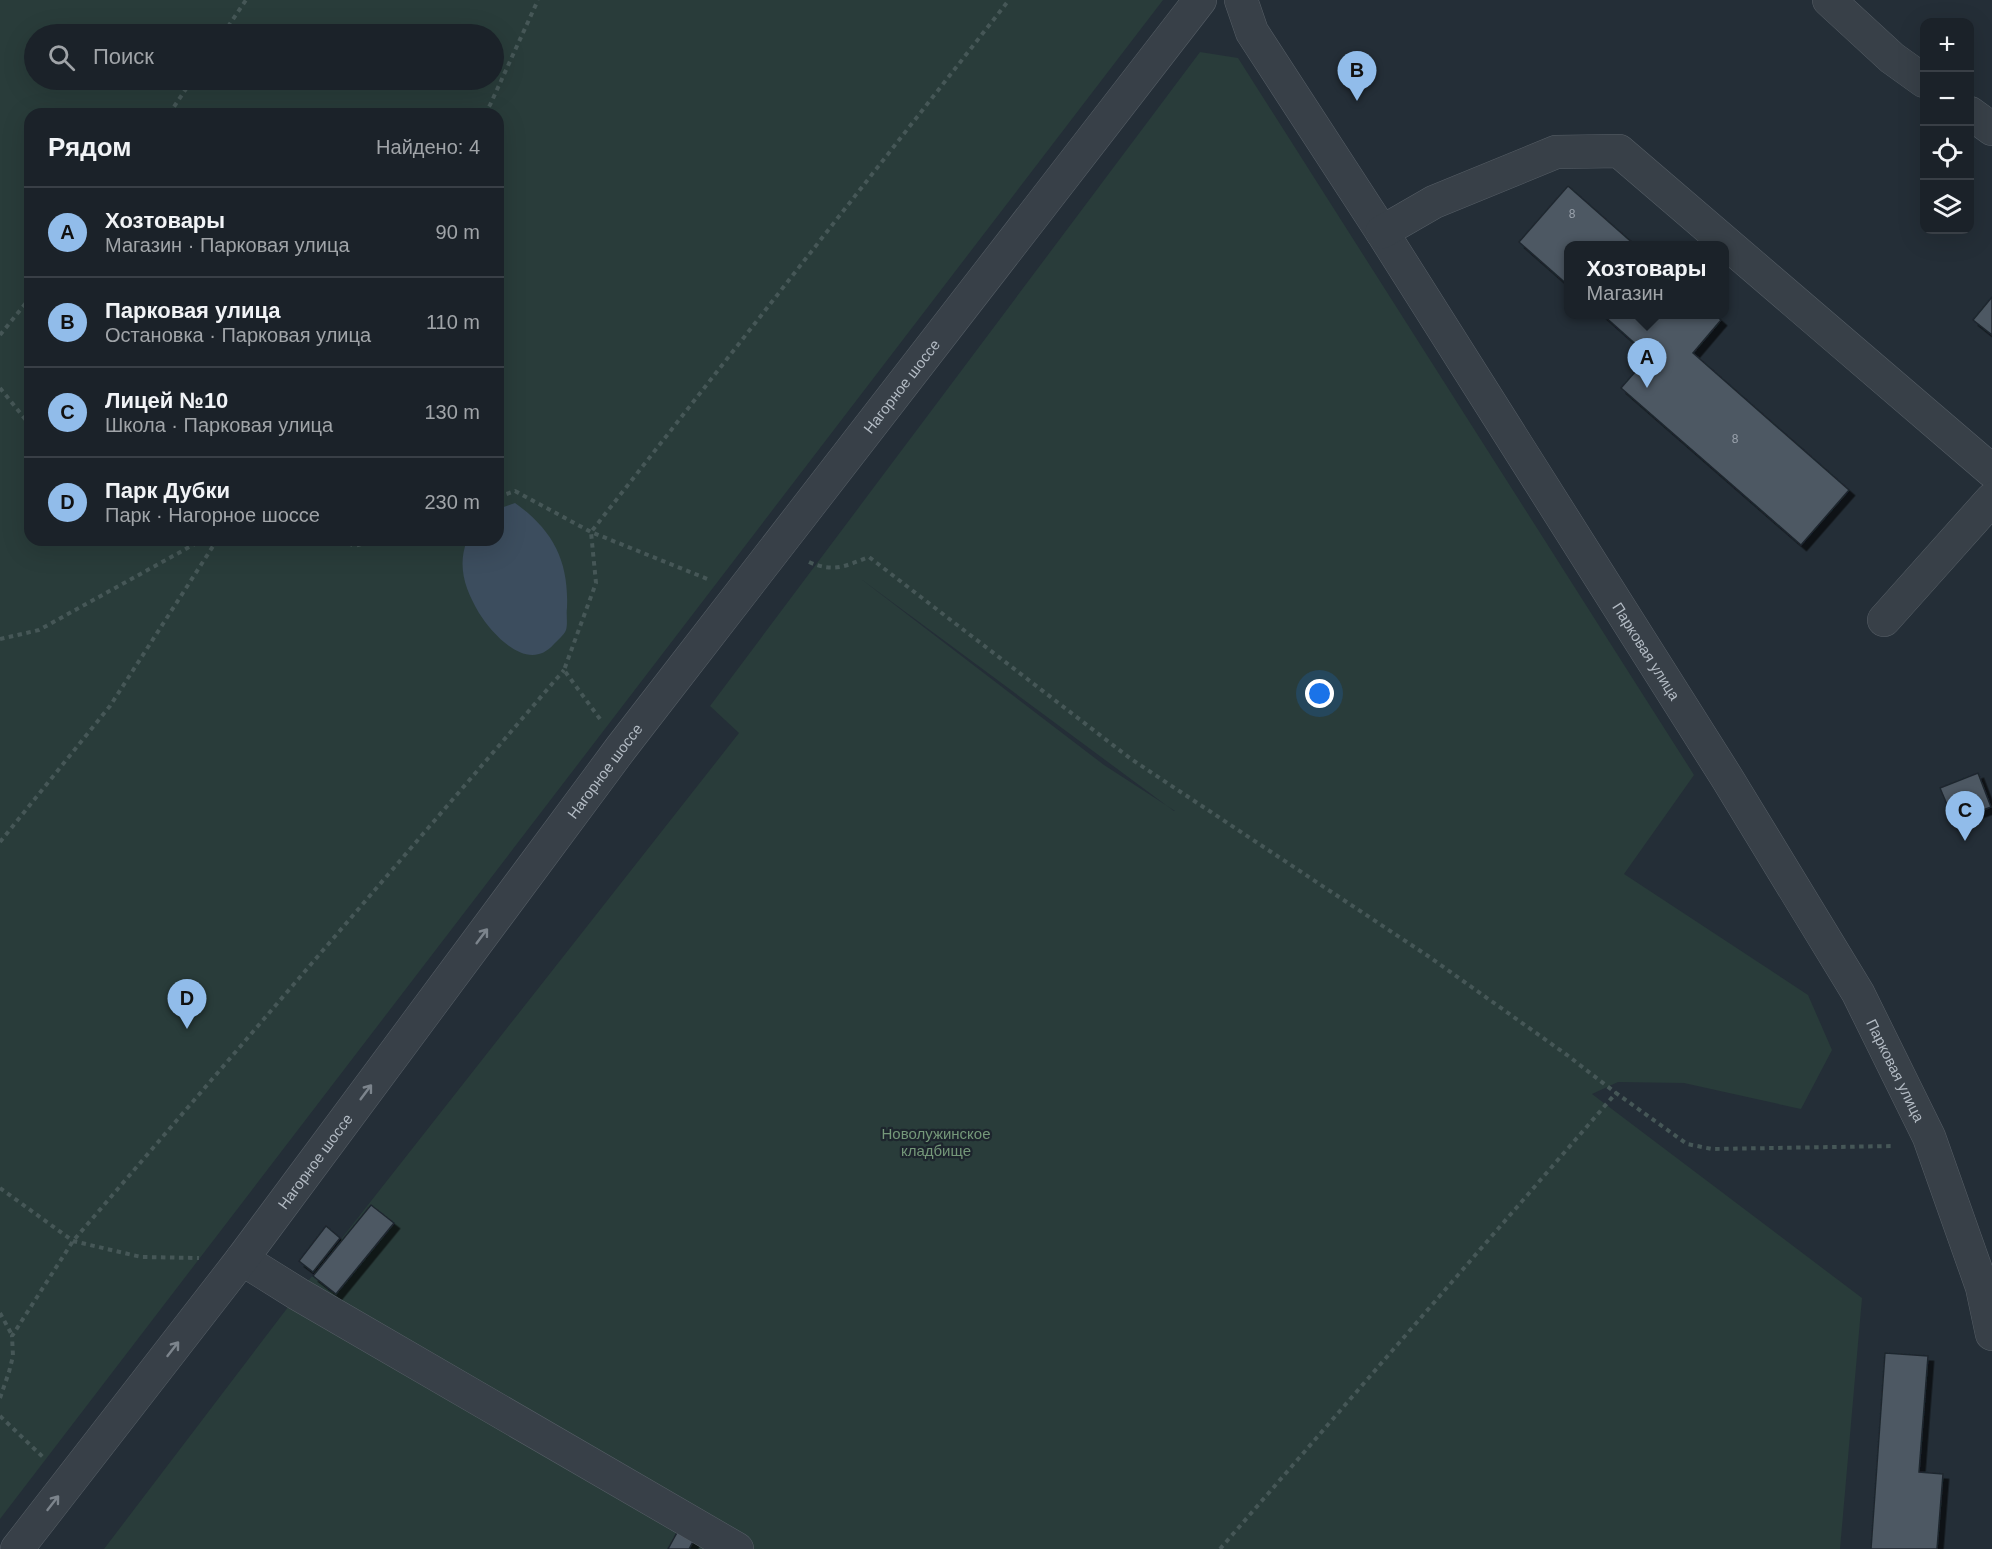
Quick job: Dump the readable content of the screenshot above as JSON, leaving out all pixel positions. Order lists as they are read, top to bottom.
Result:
{
  "streets": {
    "street": ["Нагорное шоссе", "Парковая улица"]
  },
  "one_way": ["Нагорное шоссе"],
  "parks": ["Новолужинское кладбище"],
  "house_numbers": ["8", "8"],
  "page": {
    "map_buttons": ["+", "−"],
    "search": "Поиск",
    "pins": [
      "B",
      "A",
      "C",
      "D"
    ],
    "heading": ["Рядом", "Найдено: 4"],
    "list": [
      {
        "mark": "A",
        "name": "Хозтовары",
        "note": "Магазин · Парковая улица",
        "value": "90 m"
      },
      {
        "mark": "B",
        "name": "Парковая улица",
        "note": "Остановка · Парковая улица",
        "value": "110 m"
      },
      {
        "mark": "C",
        "name": "Лицей №10",
        "note": "Школа · Парковая улица",
        "value": "130 m"
      },
      {
        "mark": "D",
        "name": "Парк Дубки",
        "note": "Парк · Нагорное шоссе",
        "value": "230 m"
      }
    ],
    "popup": ["Хозтовары", "Магазин"]
  }
}
